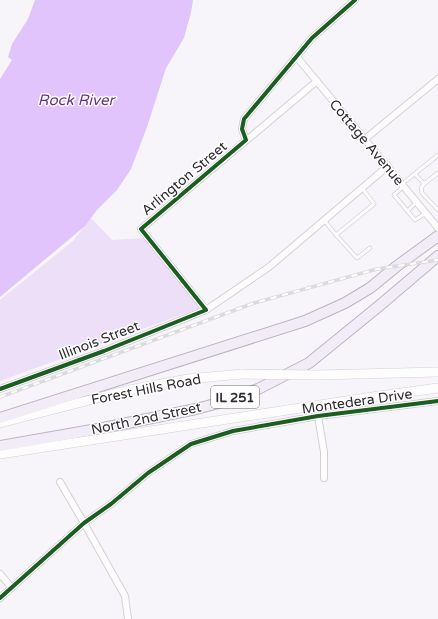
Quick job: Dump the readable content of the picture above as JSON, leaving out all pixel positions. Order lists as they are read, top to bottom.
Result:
{
  "streets": {
    "main road": ["IL 251", "North 2nd Street"],
    "street": [
      "Cottage Avenue",
      "Arlington Street",
      "Illinois Street",
      "Forest Hills Road",
      "Montedera Drive"
    ]
  },
  "crossings": [
    ["Cottage Avenue", "Arlington Street"],
    ["Cottage Avenue", "Illinois Street"],
    ["Arlington Street", "Illinois Street"]
  ],
  "water": ["Rock River"]
}
